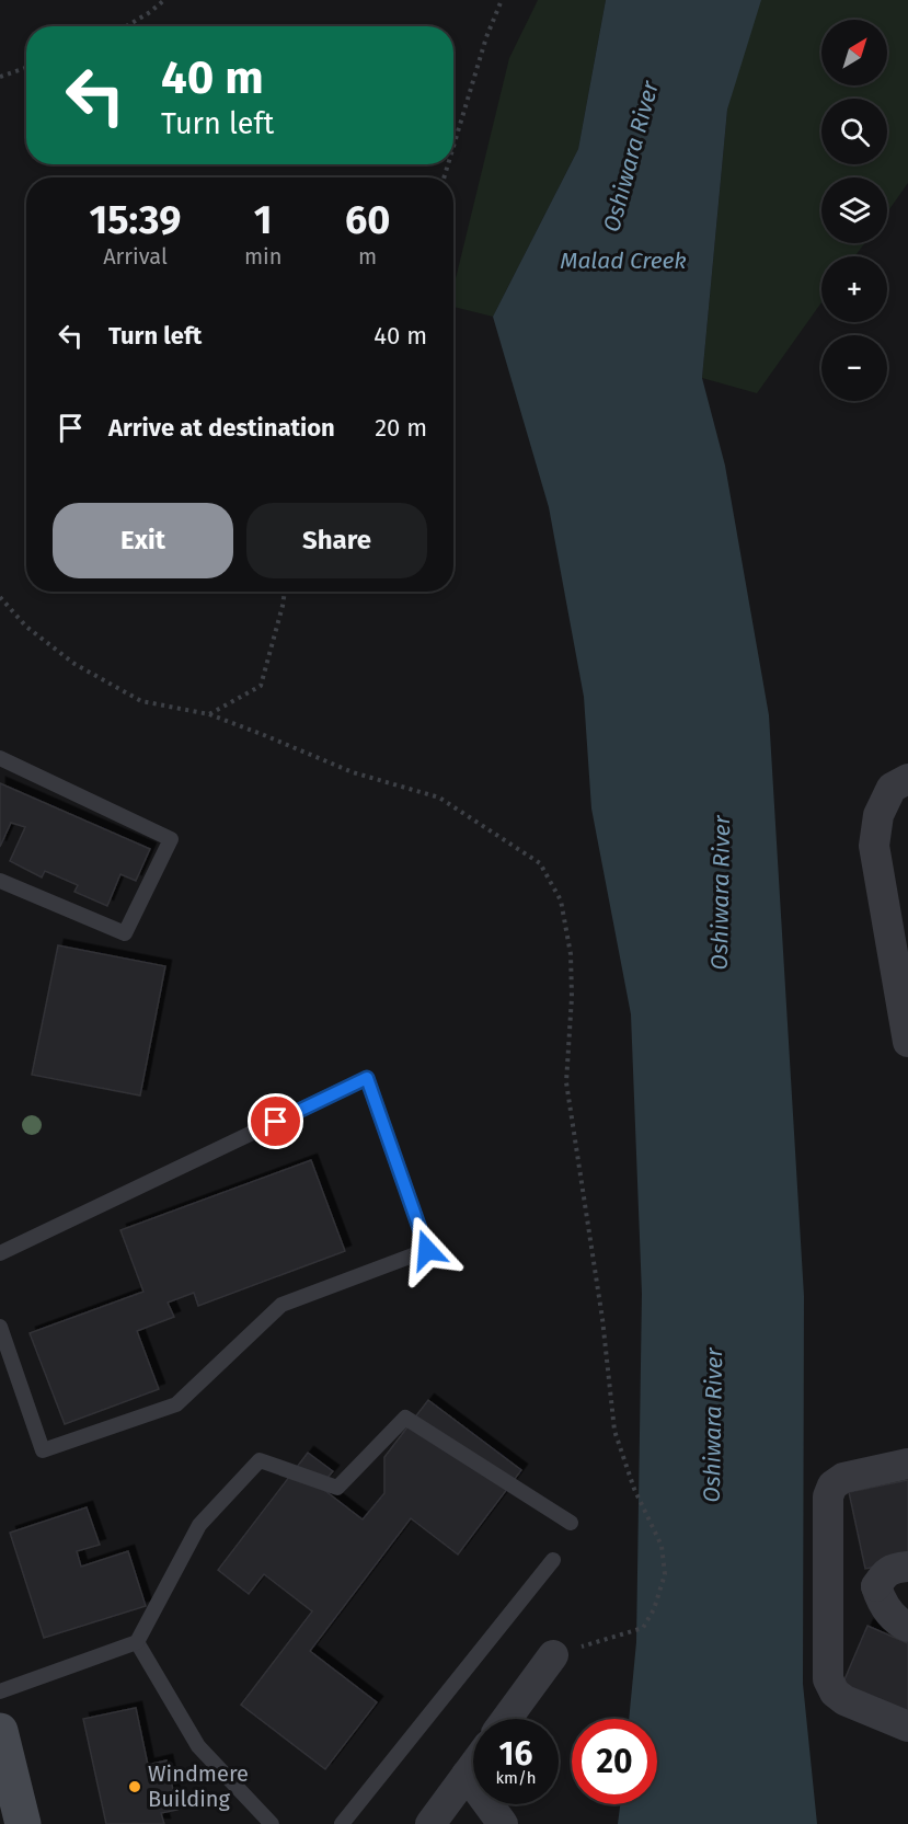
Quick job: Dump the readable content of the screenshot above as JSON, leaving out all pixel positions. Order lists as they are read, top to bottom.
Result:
{
  "water": ["Oshiwara River", "Malad Creek"],
  "places": ["Windmere Building"],
  "north": "top right",
  "page": {
    "map_buttons": ["+", "−"],
    "turn": ["40 m", "Turn left"],
    "eta": [
      "15:39",
      "Arrival",
      "1",
      "min",
      "60",
      "m"
    ],
    "list": [
      {
        "name": "Turn left",
        "value": "40 m"
      },
      {
        "name": "Arrive at destination",
        "value": "20 m"
      }
    ],
    "buttons": ["Exit", "Share"],
    "speed": "16 km/h",
    "limit": "20"
  }
}
